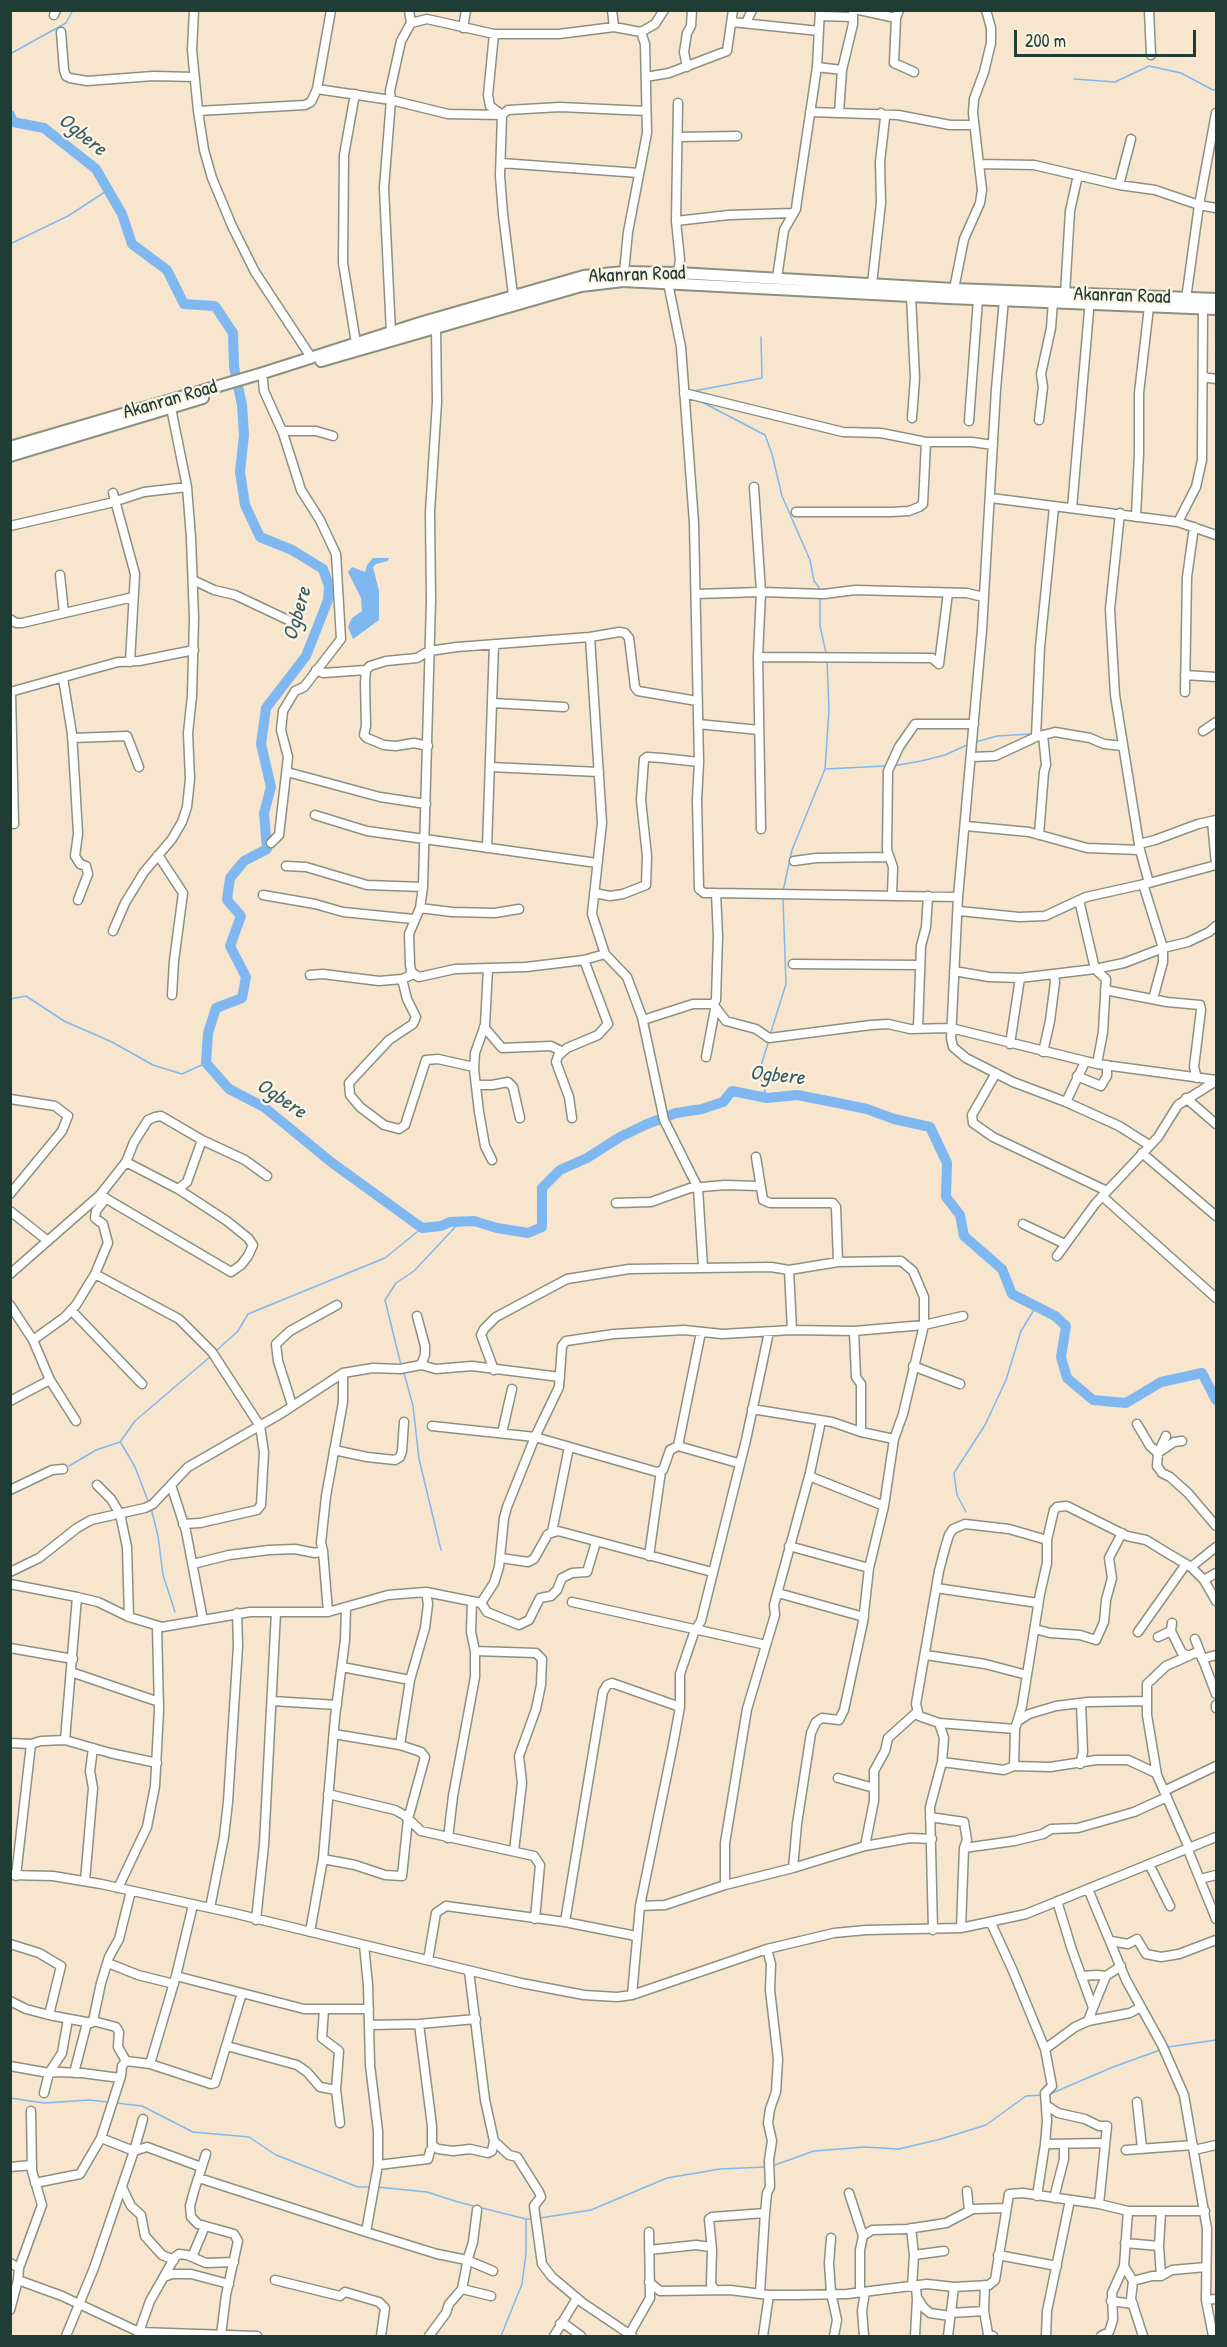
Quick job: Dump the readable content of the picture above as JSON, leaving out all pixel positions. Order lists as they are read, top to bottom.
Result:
{
  "streets": {
    "main road": ["Akanran Road"]
  },
  "water": ["Ogbere"],
  "scale_bar": "200 m"
}
